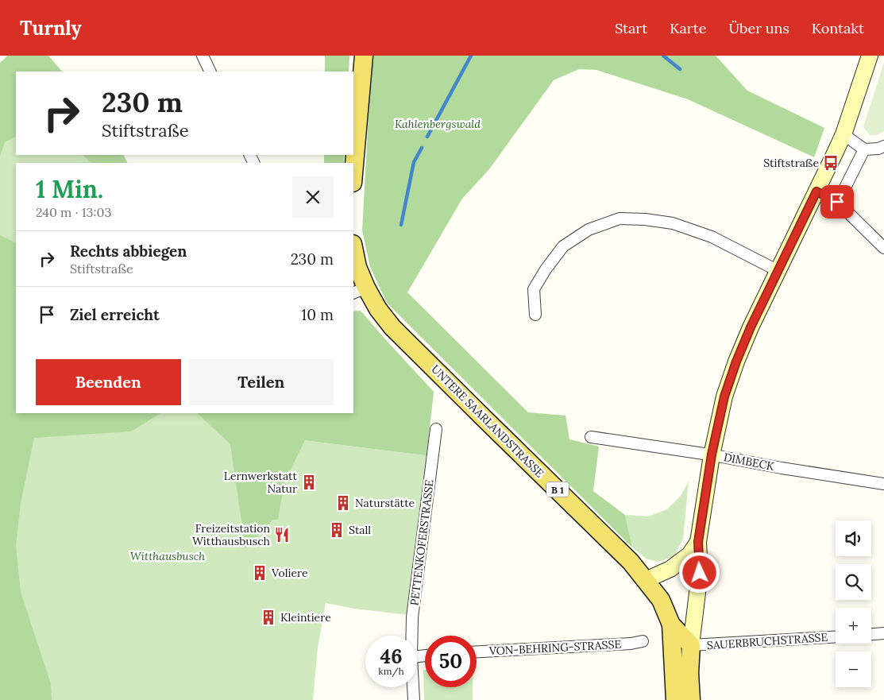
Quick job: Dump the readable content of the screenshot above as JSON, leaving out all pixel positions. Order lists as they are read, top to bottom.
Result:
{
  "streets": {
    "main road": ["UNTERE SAARLANDSTRASSE", "B 1"],
    "street": [
      "DIMBECK",
      "PETTENKOFERSTRASSE",
      "SAUERBRUCHSTRASSE",
      "VON-BEHRING-STRASSE"
    ]
  },
  "crossings": [
    ["UNTERE SAARLANDSTRASSE", "B 1"],
    ["B 1", "SAUERBRUCHSTRASSE"]
  ],
  "parks": ["Kahlenbergswald", "Witthausbusch"],
  "places": {
    "bus stop": ["Stiftstraße"],
    "building": [
      "Lernwerkstatt Natur",
      "Naturstätte",
      "Stall",
      "Voliere",
      "Kleintiere"
    ],
    "restaurant": ["Freizeitstation Witthausbusch"]
  },
  "page": {
    "header": "Turnly",
    "nav": [
      "Start",
      "Karte",
      "Über uns",
      "Kontakt"
    ],
    "turn": ["230 m", "Stiftstraße"],
    "heading": ["1 Min.", "240 m · 13:03"],
    "list": [
      {
        "name": "Rechts abbiegen",
        "note": "Stiftstraße",
        "value": "230 m"
      },
      {
        "name": "Ziel erreicht",
        "value": "10 m"
      }
    ],
    "buttons": ["Beenden", "Teilen"],
    "map_buttons": ["+", "−"],
    "speed": "46 km/h",
    "limit": "50"
  }
}
